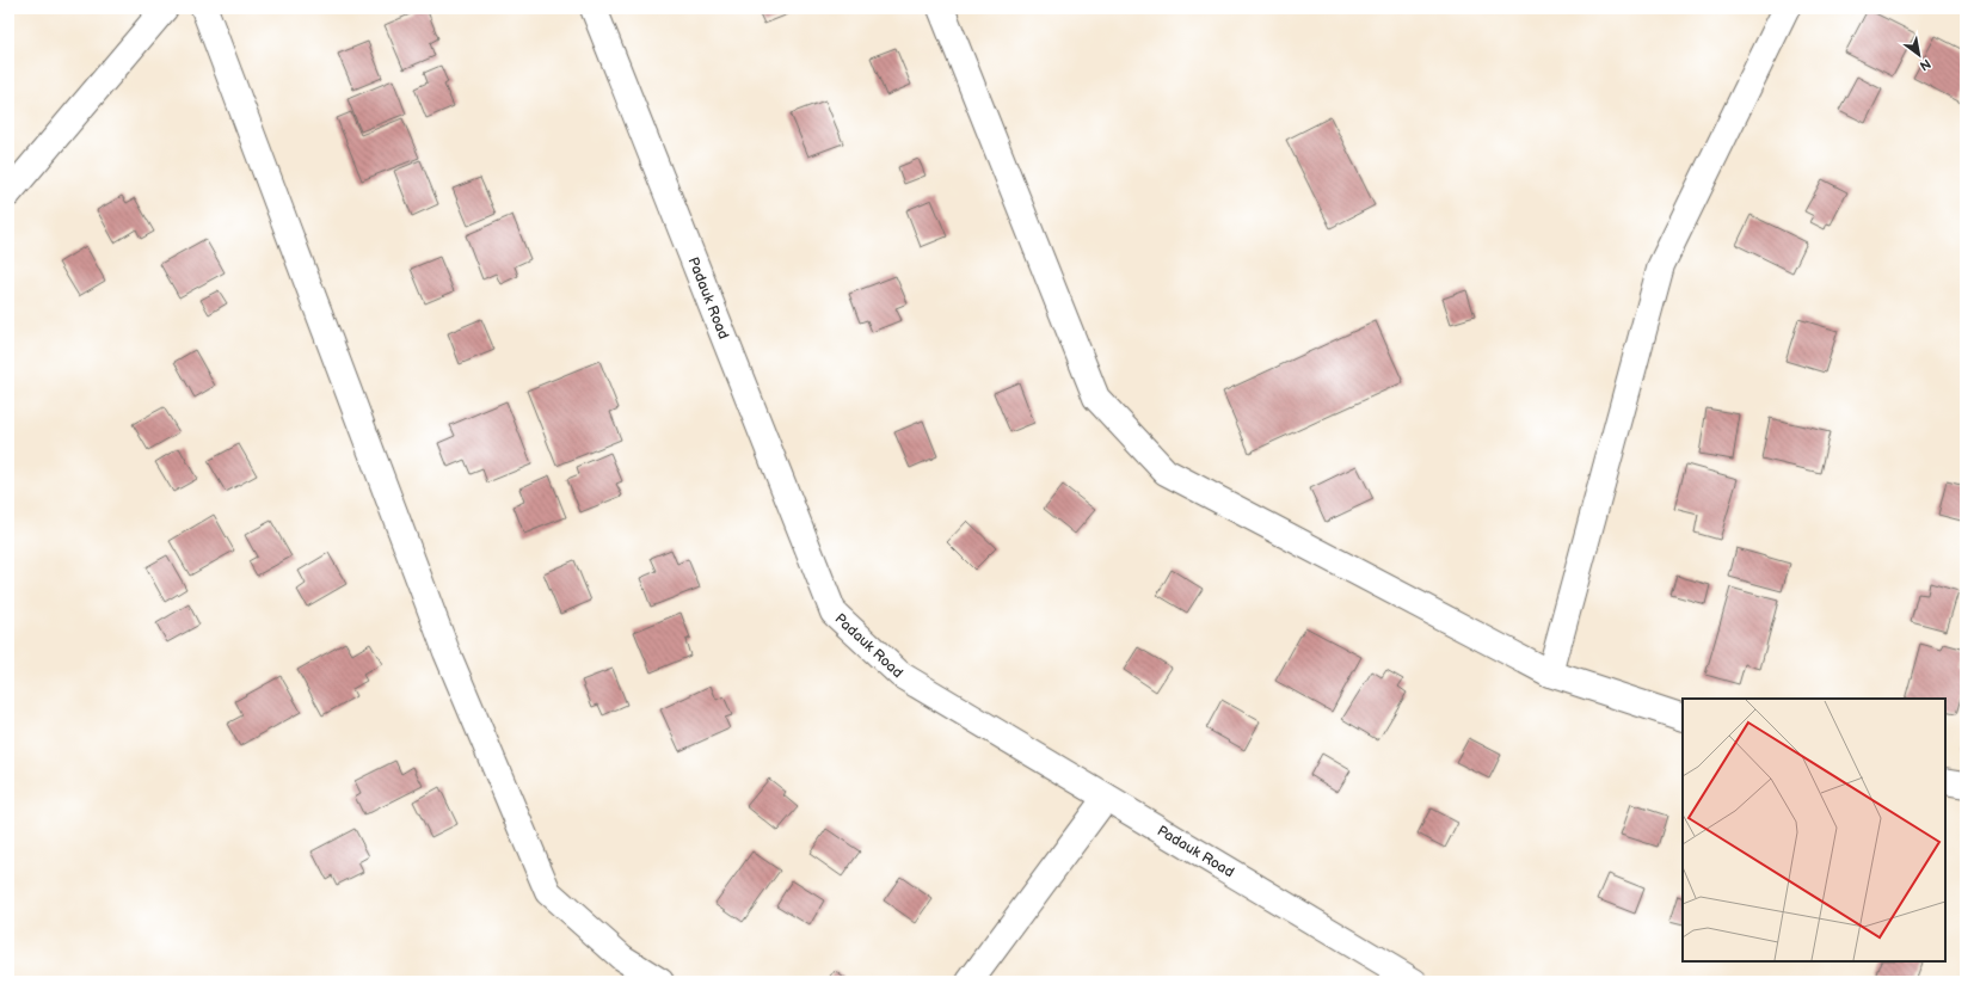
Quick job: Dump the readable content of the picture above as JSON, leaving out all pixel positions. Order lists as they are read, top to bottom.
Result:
{
  "streets": {
    "street": ["Padauk Road"]
  },
  "north": "bottom right"
}
